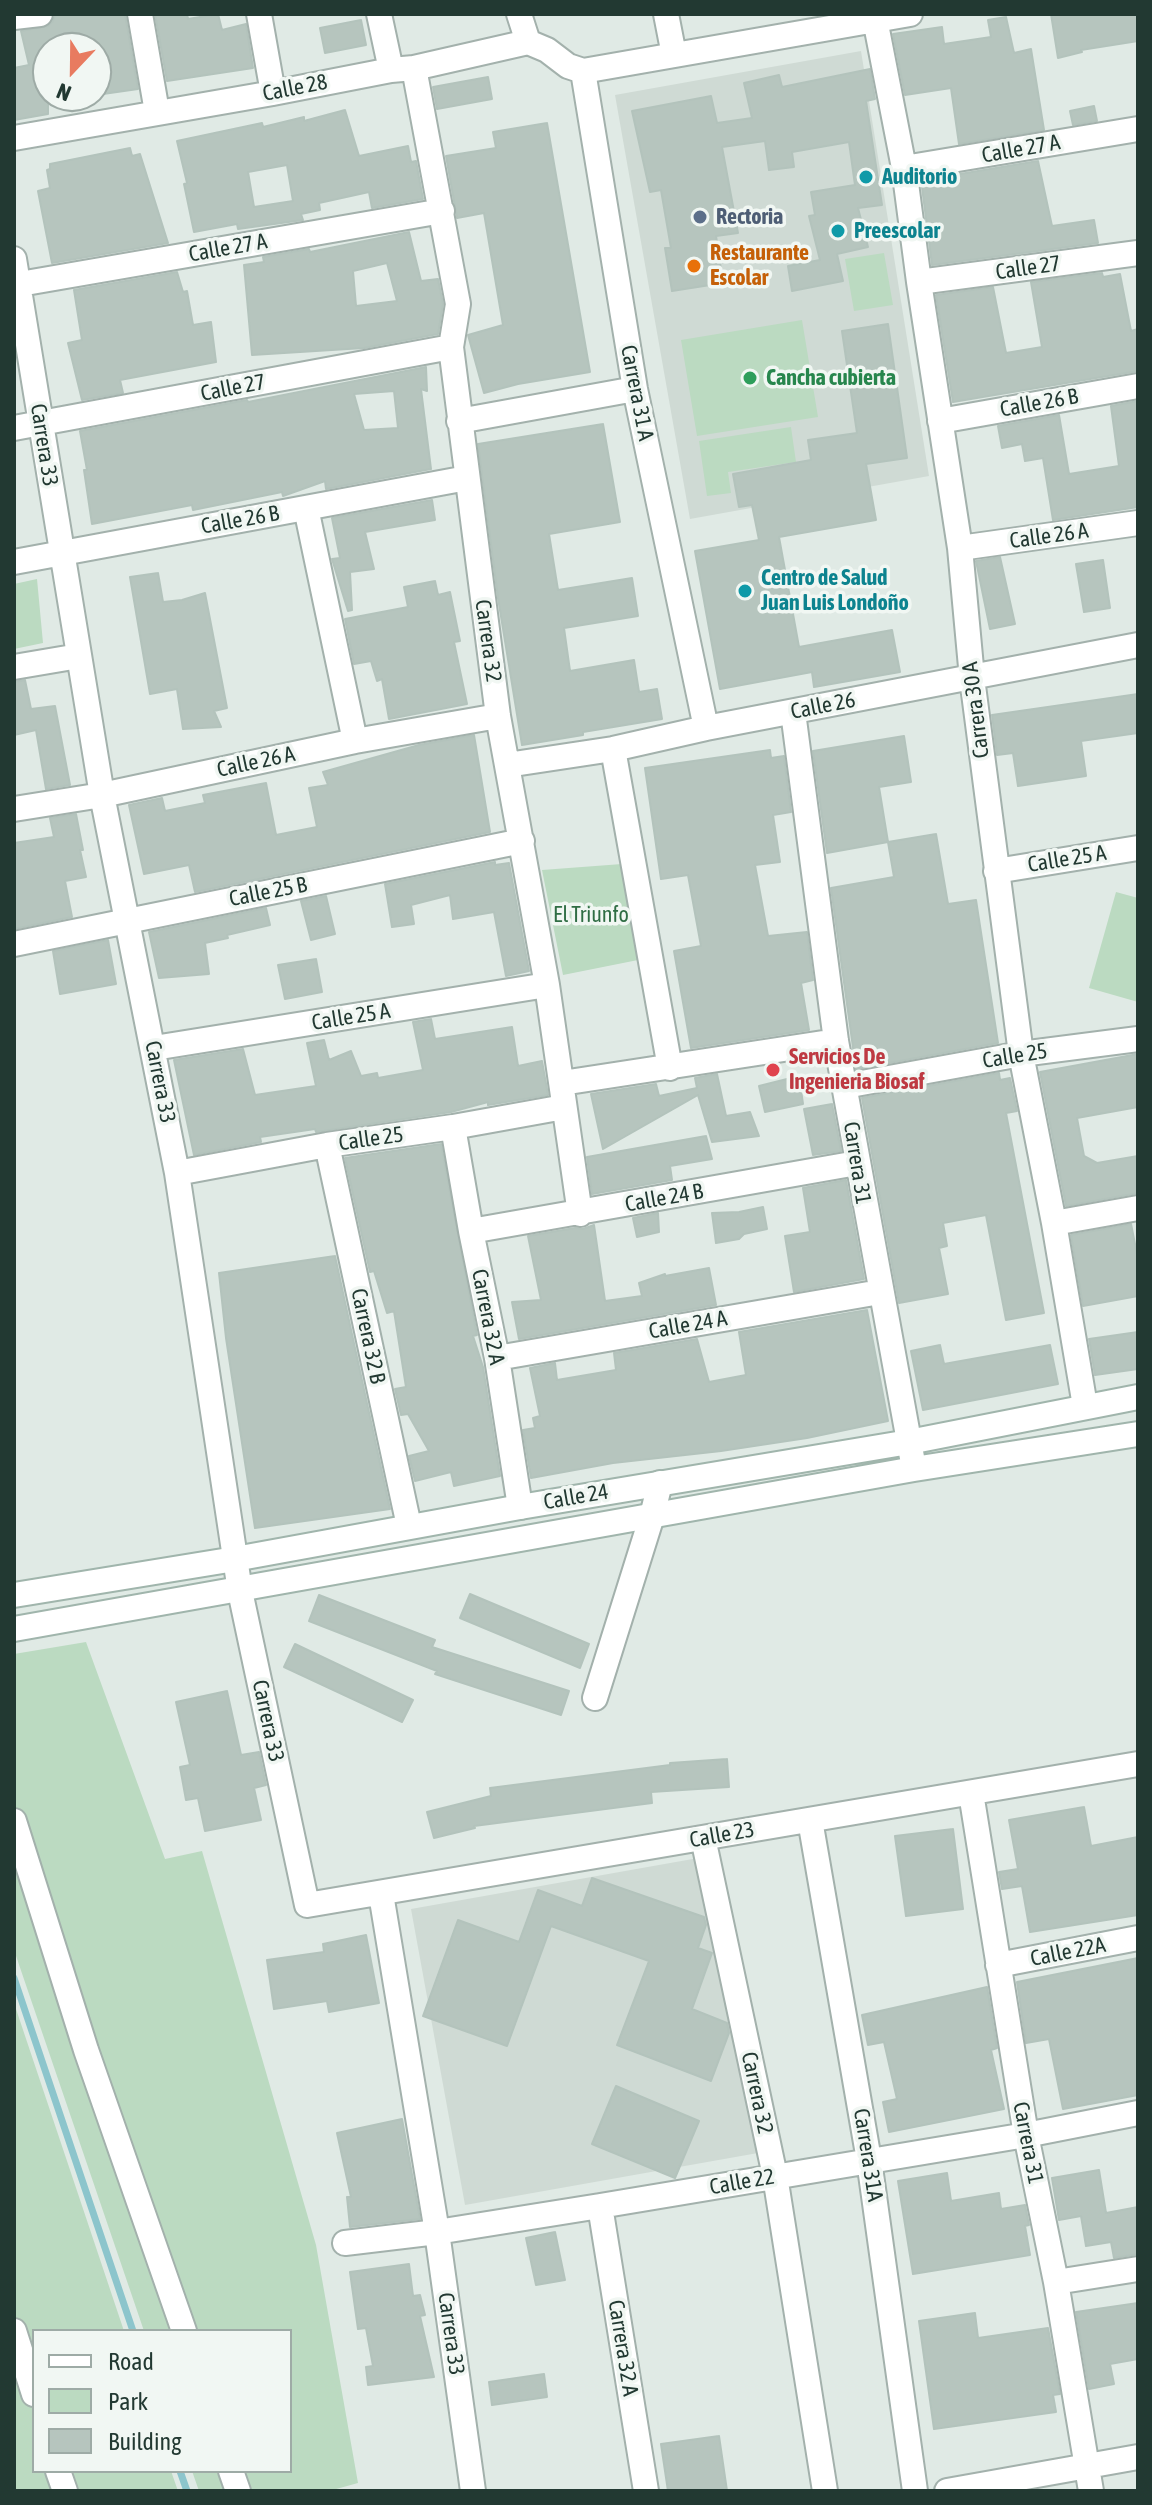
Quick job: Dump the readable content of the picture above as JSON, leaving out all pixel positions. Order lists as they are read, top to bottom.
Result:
{
  "streets": {
    "street": [
      "Calle 28",
      "Calle 27 A",
      "Calle 27",
      "Carrera 31 A",
      "Calle 26 B",
      "Carrera 33",
      "Calle 26 A",
      "Carrera 32",
      "Calle 26",
      "Carrera 30 A",
      "Calle 25 A",
      "Calle 25 B",
      "Calle 25",
      "Carrera 31",
      "Calle 24 B",
      "Carrera 32 A",
      "Calle 24 A",
      "Carrera 32 B",
      "Calle 24",
      "Calle 23",
      "Calle 22A",
      "Carrera 31A",
      "Calle 22"
    ]
  },
  "crossings": [
    ["Calle 28", "Carrera 32"],
    ["Calle 27 A", "Carrera 33"],
    ["Calle 27 A", "Carrera 32"],
    ["Calle 27 A", "Carrera 30 A"],
    ["Calle 27", "Carrera 33"],
    ["Calle 27", "Carrera 32"],
    ["Calle 27", "Carrera 30 A"],
    ["Carrera 31 A", "Calle 26"],
    ["Calle 26 B", "Carrera 33"],
    ["Calle 26 B", "Carrera 32"],
    ["Calle 26 B", "Carrera 30 A"],
    ["Carrera 33", "Calle 26 A"],
    ["Carrera 33", "Calle 25 A"],
    ["Carrera 33", "Calle 25 B"],
    ["Carrera 33", "Calle 25"],
    ["Carrera 33", "Calle 24"],
    ["Carrera 33", "Calle 23"],
    ["Carrera 33", "Calle 22"],
    ["Calle 26 A", "Carrera 32"],
    ["Calle 26 A", "Carrera 30 A"],
    ["Carrera 32", "Calle 26"],
    ["Carrera 32", "Calle 25 A"],
    ["Carrera 32", "Calle 25 B"],
    ["Carrera 32", "Calle 25"],
    ["Carrera 32", "Calle 24 B"],
    ["Carrera 32", "Calle 23"],
    ["Carrera 32", "Calle 22"],
    ["Calle 26", "Carrera 30 A"],
    ["Calle 26", "Carrera 31"],
    ["Carrera 30 A", "Calle 25 A"],
    ["Carrera 30 A", "Calle 25"],
    ["Carrera 30 A", "Calle 24"],
    ["Calle 25", "Carrera 31"],
    ["Calle 25", "Carrera 32 A"],
    ["Calle 25", "Carrera 32 B"],
    ["Carrera 31", "Calle 24 B"],
    ["Carrera 31", "Calle 24 A"],
    ["Carrera 31", "Calle 24"],
    ["Carrera 31", "Calle 23"],
    ["Carrera 31", "Calle 22A"],
    ["Carrera 31", "Calle 22"],
    ["Calle 24 B", "Carrera 32 A"],
    ["Carrera 32 A", "Calle 24 A"],
    ["Carrera 32 A", "Calle 24"],
    ["Carrera 32 A", "Calle 22"],
    ["Carrera 32 B", "Calle 24"],
    ["Calle 23", "Carrera 31A"],
    ["Carrera 31A", "Calle 22"]
  ],
  "parks": ["El Triunfo"],
  "places": [
    "Auditorio",
    "Rectoria",
    "Preescolar",
    "Restaurante Escolar",
    "Cancha cubierta",
    "Centro de Salud Juan Luis Londoño",
    "Servicios De Ingenieria Biosaf"
  ],
  "legend": ["Road", "Park", "Building"],
  "north": "bottom"
}
